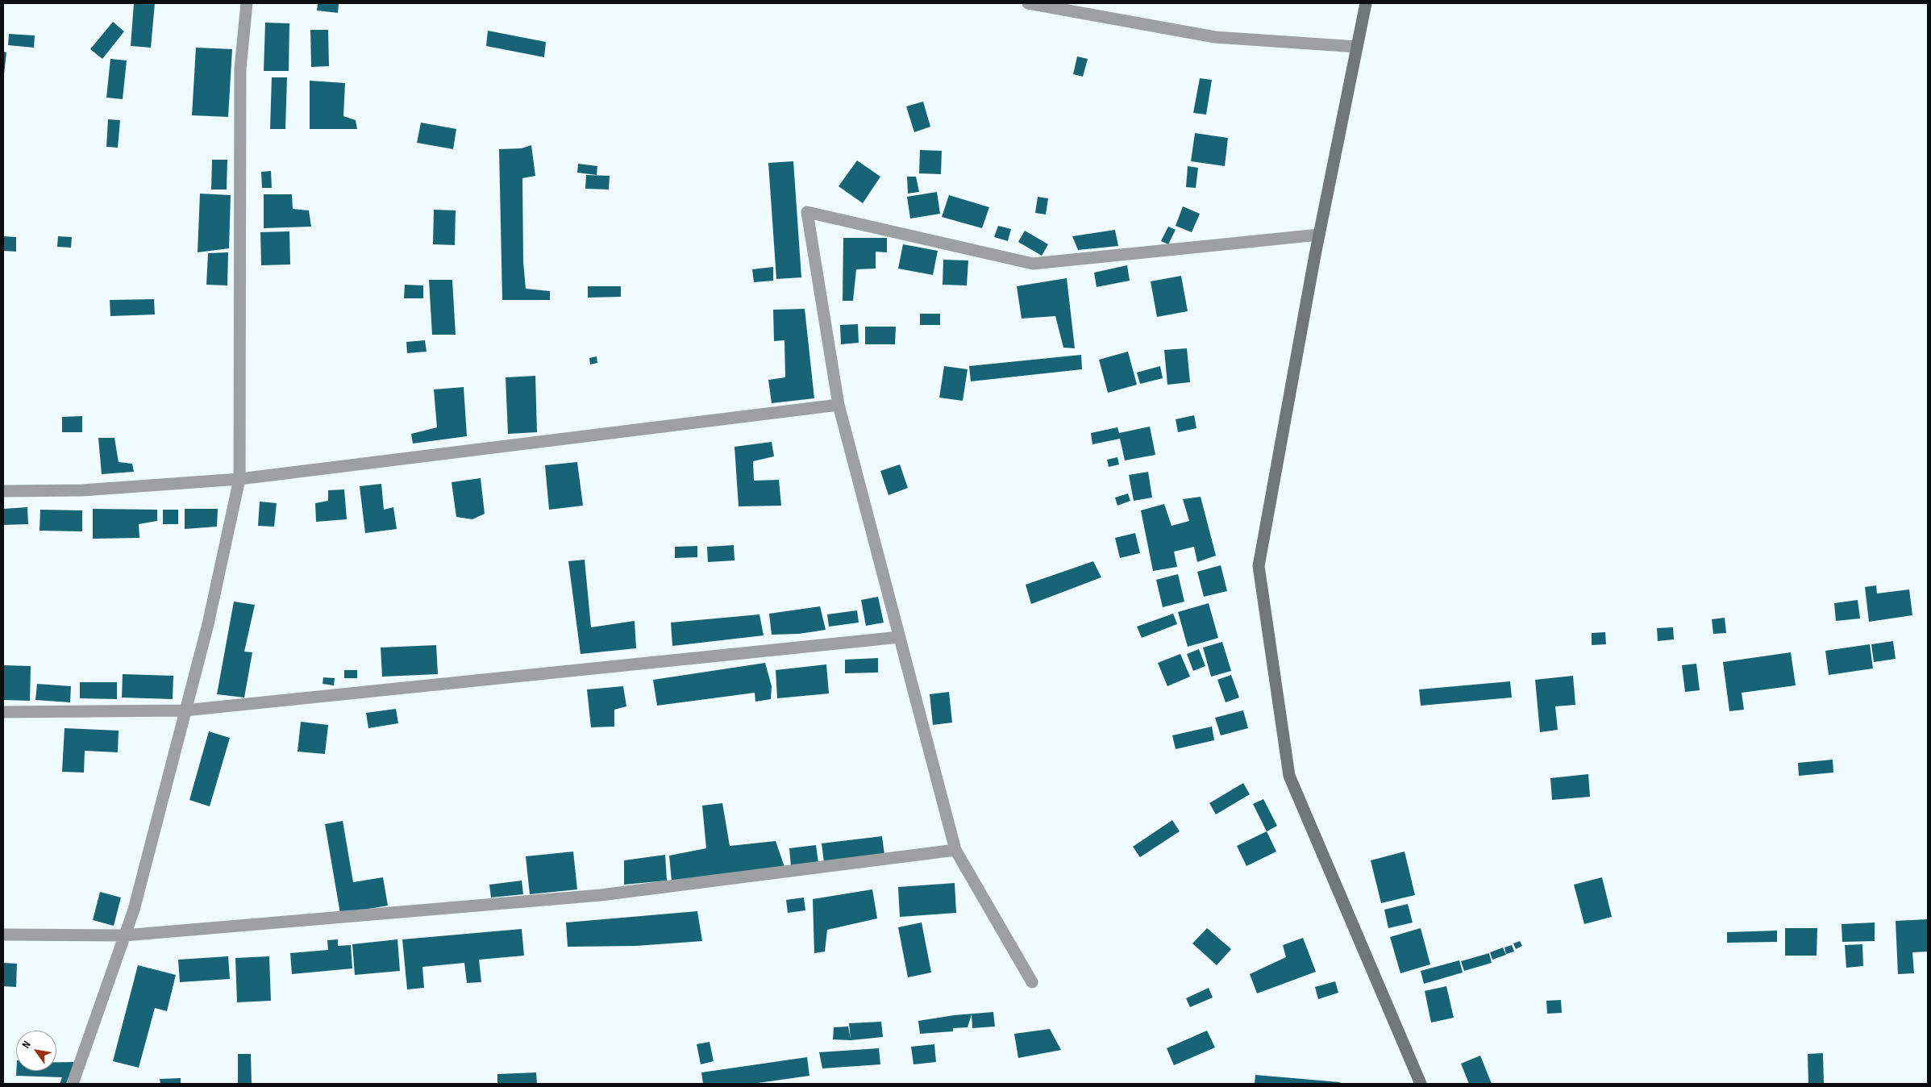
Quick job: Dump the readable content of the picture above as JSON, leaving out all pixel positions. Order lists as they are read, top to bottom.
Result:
{
  "north": "top left"
}
